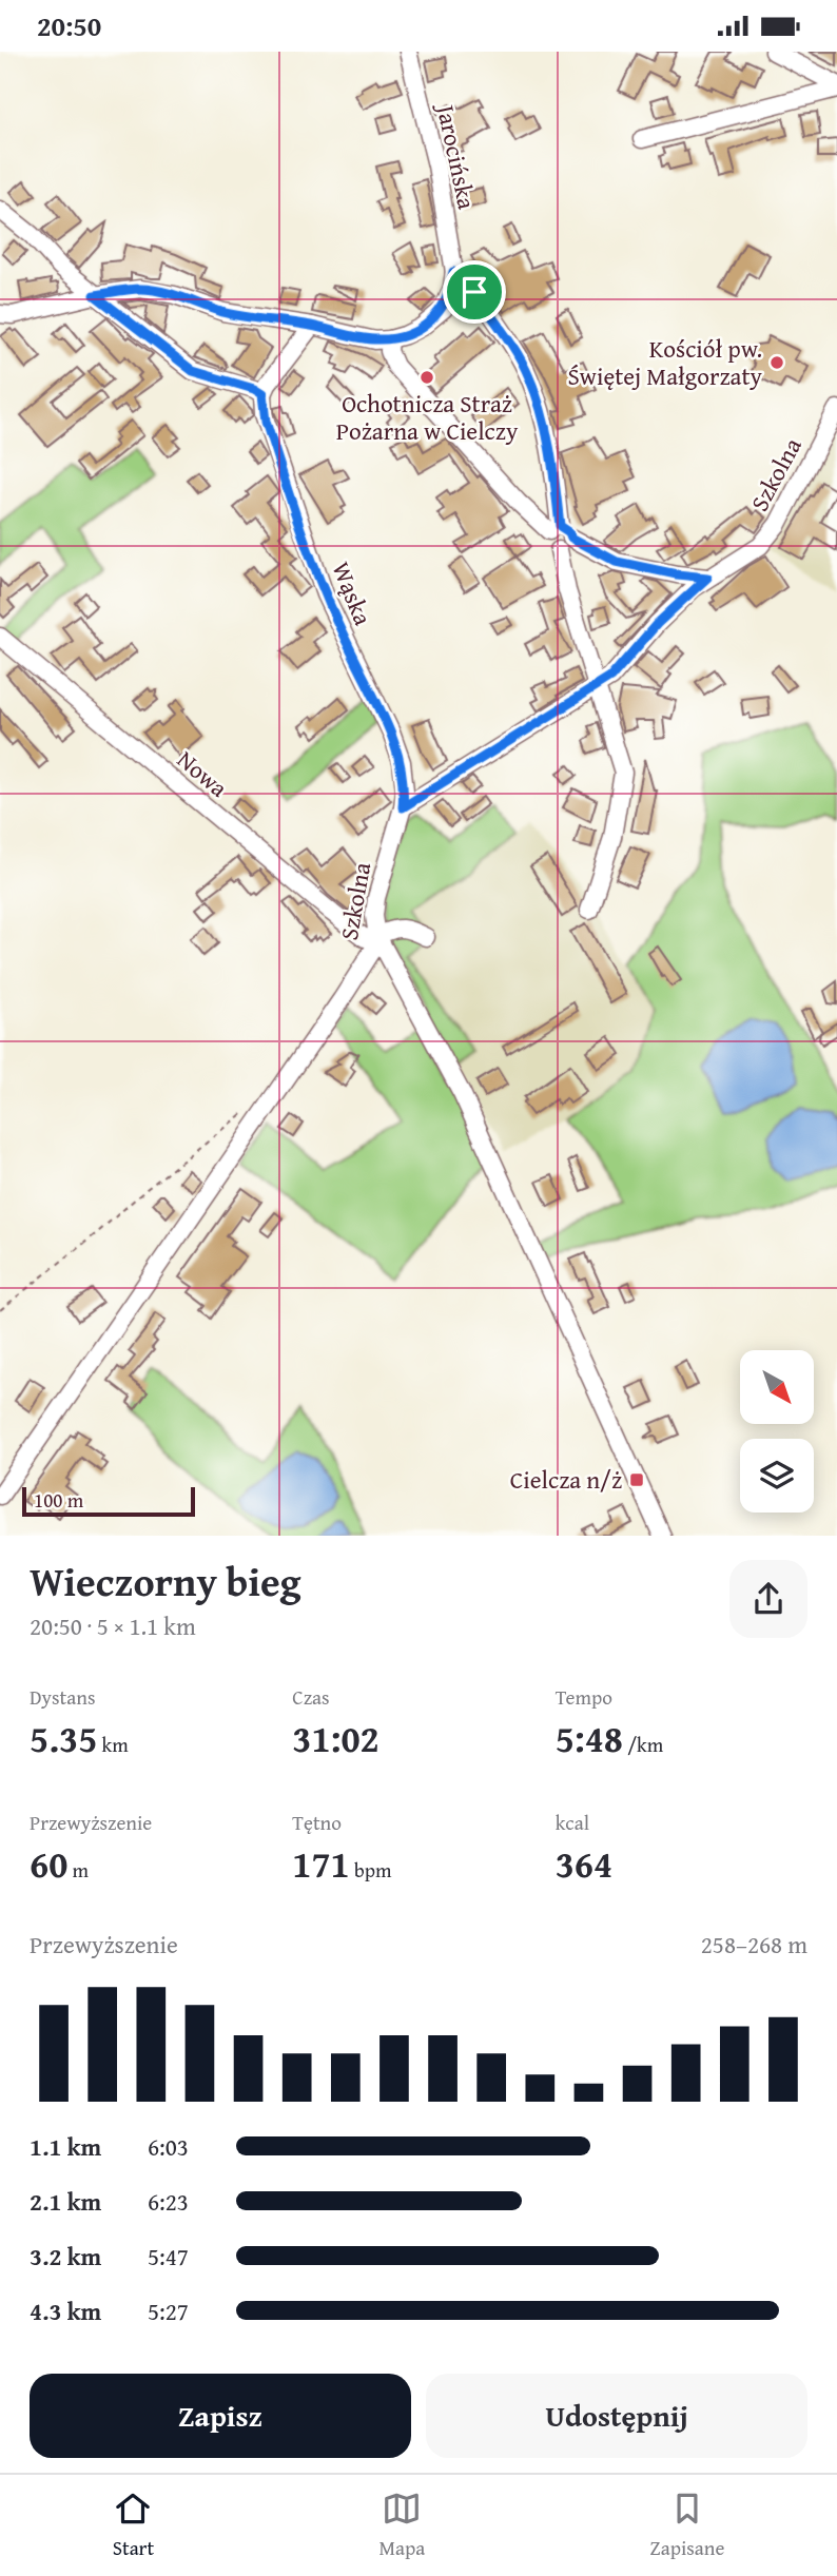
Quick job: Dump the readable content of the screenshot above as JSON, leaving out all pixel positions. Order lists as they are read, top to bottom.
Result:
{
  "streets": {
    "street": [
      "Jarocińska",
      "Szkolna",
      "Wąska",
      "Nowa"
    ]
  },
  "crossings": [
    ["Szkolna", "Wąska"],
    ["Szkolna", "Nowa"]
  ],
  "places": {
    "other": ["Kościół pw. Świętej Małgorzaty", "Ochotnicza Straż Pożarna w Cielczy"],
    "transit": ["Cielcza n/ż"]
  },
  "scale_bar": "100 m",
  "north": "bottom right",
  "page": {
    "status": "20:50",
    "scale": "100 m",
    "heading": ["Wieczorny bieg", "20:50 · 5 × 1.1 km"],
    "stats": [
      ["Dystans", "5.35 km"],
      ["Czas", "31:02"],
      ["Tempo", "5:48 /km"],
      ["Przewyższenie", "60 m"],
      ["Tętno", "171 bpm"],
      ["kcal", "364"]
    ],
    "chart": ["Przewyższenie", "258–268 m"],
    "list": [
      {
        "name": "1.1 km",
        "note": "6:03"
      },
      {
        "name": "2.1 km",
        "note": "6:23"
      },
      {
        "name": "3.2 km",
        "note": "5:47"
      },
      {
        "name": "4.3 km",
        "note": "5:27"
      }
    ],
    "buttons": ["Zapisz", "Udostępnij"],
    "tabs": ["Start", "Mapa", "Zapisane"]
  }
}
